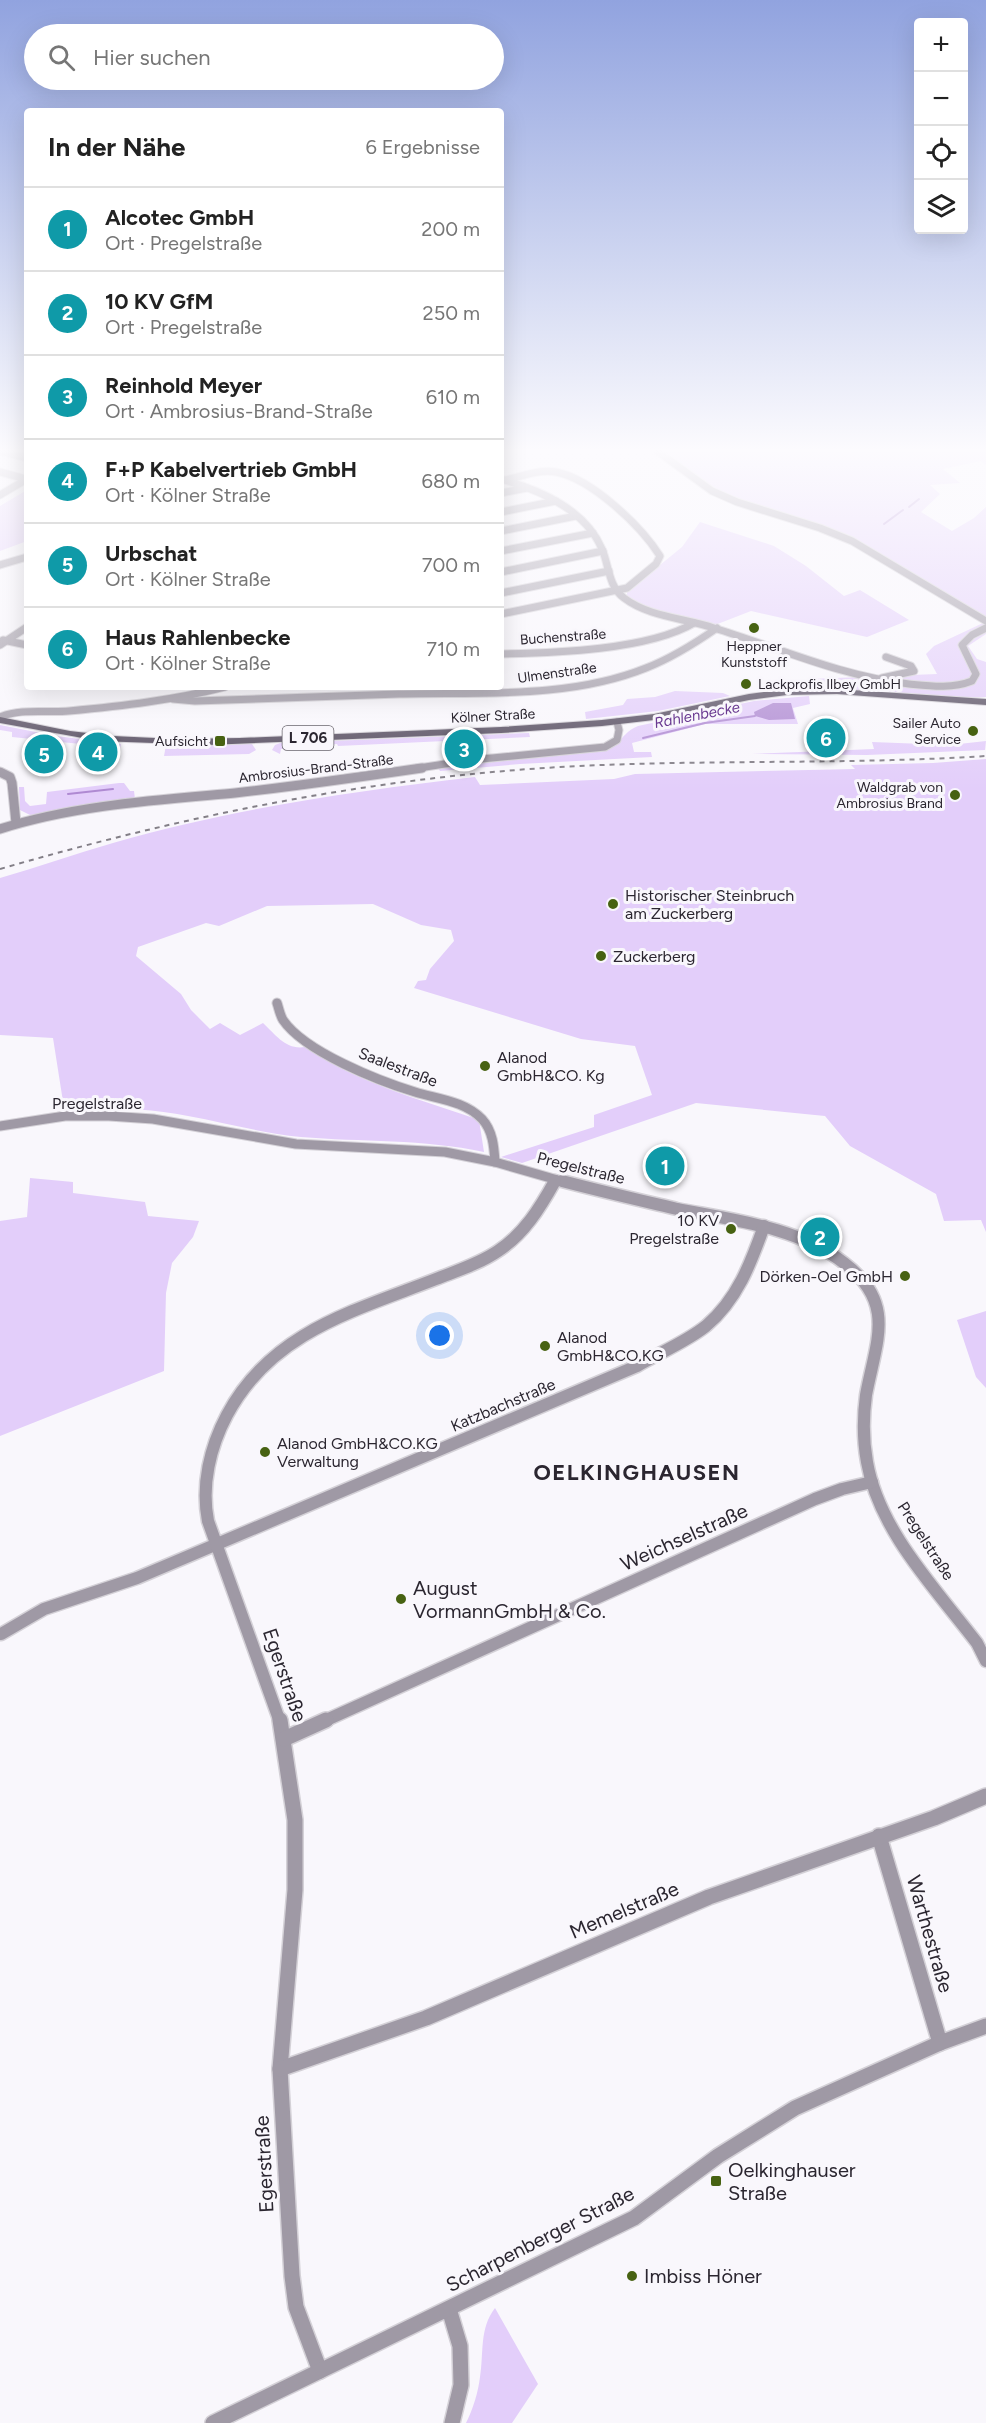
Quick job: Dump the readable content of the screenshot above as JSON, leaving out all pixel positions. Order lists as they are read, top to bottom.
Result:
{
  "streets": {
    "main road": ["Kölner Straße", "L 706"],
    "street": [
      "Buchenstraße",
      "Ulmenstraße",
      "Ambrosius-Brand-Straße",
      "Saalestraße",
      "Pregelstraße",
      "Katzbachstraße",
      "Weichselstraße",
      "Egerstraße",
      "Memelstraße",
      "Warthestraße",
      "Scharpenberger Straße"
    ]
  },
  "crossings": [
    ["Kölner Straße", "Ambrosius-Brand-Straße"],
    ["Saalestraße", "Pregelstraße"],
    ["Pregelstraße", "Katzbachstraße"],
    ["Pregelstraße", "Weichselstraße"],
    ["Pregelstraße", "Egerstraße"],
    ["Katzbachstraße", "Egerstraße"],
    ["Weichselstraße", "Egerstraße"],
    ["Egerstraße", "Memelstraße"],
    ["Egerstraße", "Scharpenberger Straße"],
    ["Memelstraße", "Warthestraße"],
    ["Warthestraße", "Scharpenberger Straße"]
  ],
  "districts": ["OELKINGHAUSEN"],
  "water": ["Rahlenbecke"],
  "places": {
    "other": [
      "Heppner Kunststoff",
      "Lackprofis Ilbey GmbH",
      "Sailer Auto Service",
      "Waldgrab von Ambrosius Brand",
      "Historischer Steinbruch am Zuckerberg",
      "Zuckerberg",
      "Alanod GmbH&CO. Kg",
      "10 KV Pregelstraße",
      "Dörken-Oel GmbH",
      "Alanod GmbH&CO.KG",
      "Alanod GmbH&CO.KG Verwaltung",
      "August VormannGmbH & Co.",
      "Imbiss Höner"
    ],
    "transit": ["Aufsicht", "Oelkinghauser Straße"]
  },
  "page": {
    "map_buttons": ["+", "−"],
    "search": "Hier suchen",
    "heading": ["In der Nähe", "6 Ergebnisse"],
    "list": [
      {
        "mark": "1",
        "name": "Alcotec GmbH",
        "note": "Ort · Pregelstraße",
        "value": "200 m"
      },
      {
        "mark": "2",
        "name": "10 KV GfM",
        "note": "Ort · Pregelstraße",
        "value": "250 m"
      },
      {
        "mark": "3",
        "name": "Reinhold Meyer",
        "note": "Ort · Ambrosius-Brand-Straße",
        "value": "610 m"
      },
      {
        "mark": "4",
        "name": "F+P Kabelvertrieb GmbH",
        "note": "Ort · Kölner Straße",
        "value": "680 m"
      },
      {
        "mark": "5",
        "name": "Urbschat",
        "note": "Ort · Kölner Straße",
        "value": "700 m"
      },
      {
        "mark": "6",
        "name": "Haus Rahlenbecke",
        "note": "Ort · Kölner Straße",
        "value": "710 m"
      }
    ],
    "pins": [
      "6",
      "3",
      "4",
      "5",
      "1",
      "2"
    ]
  }
}
